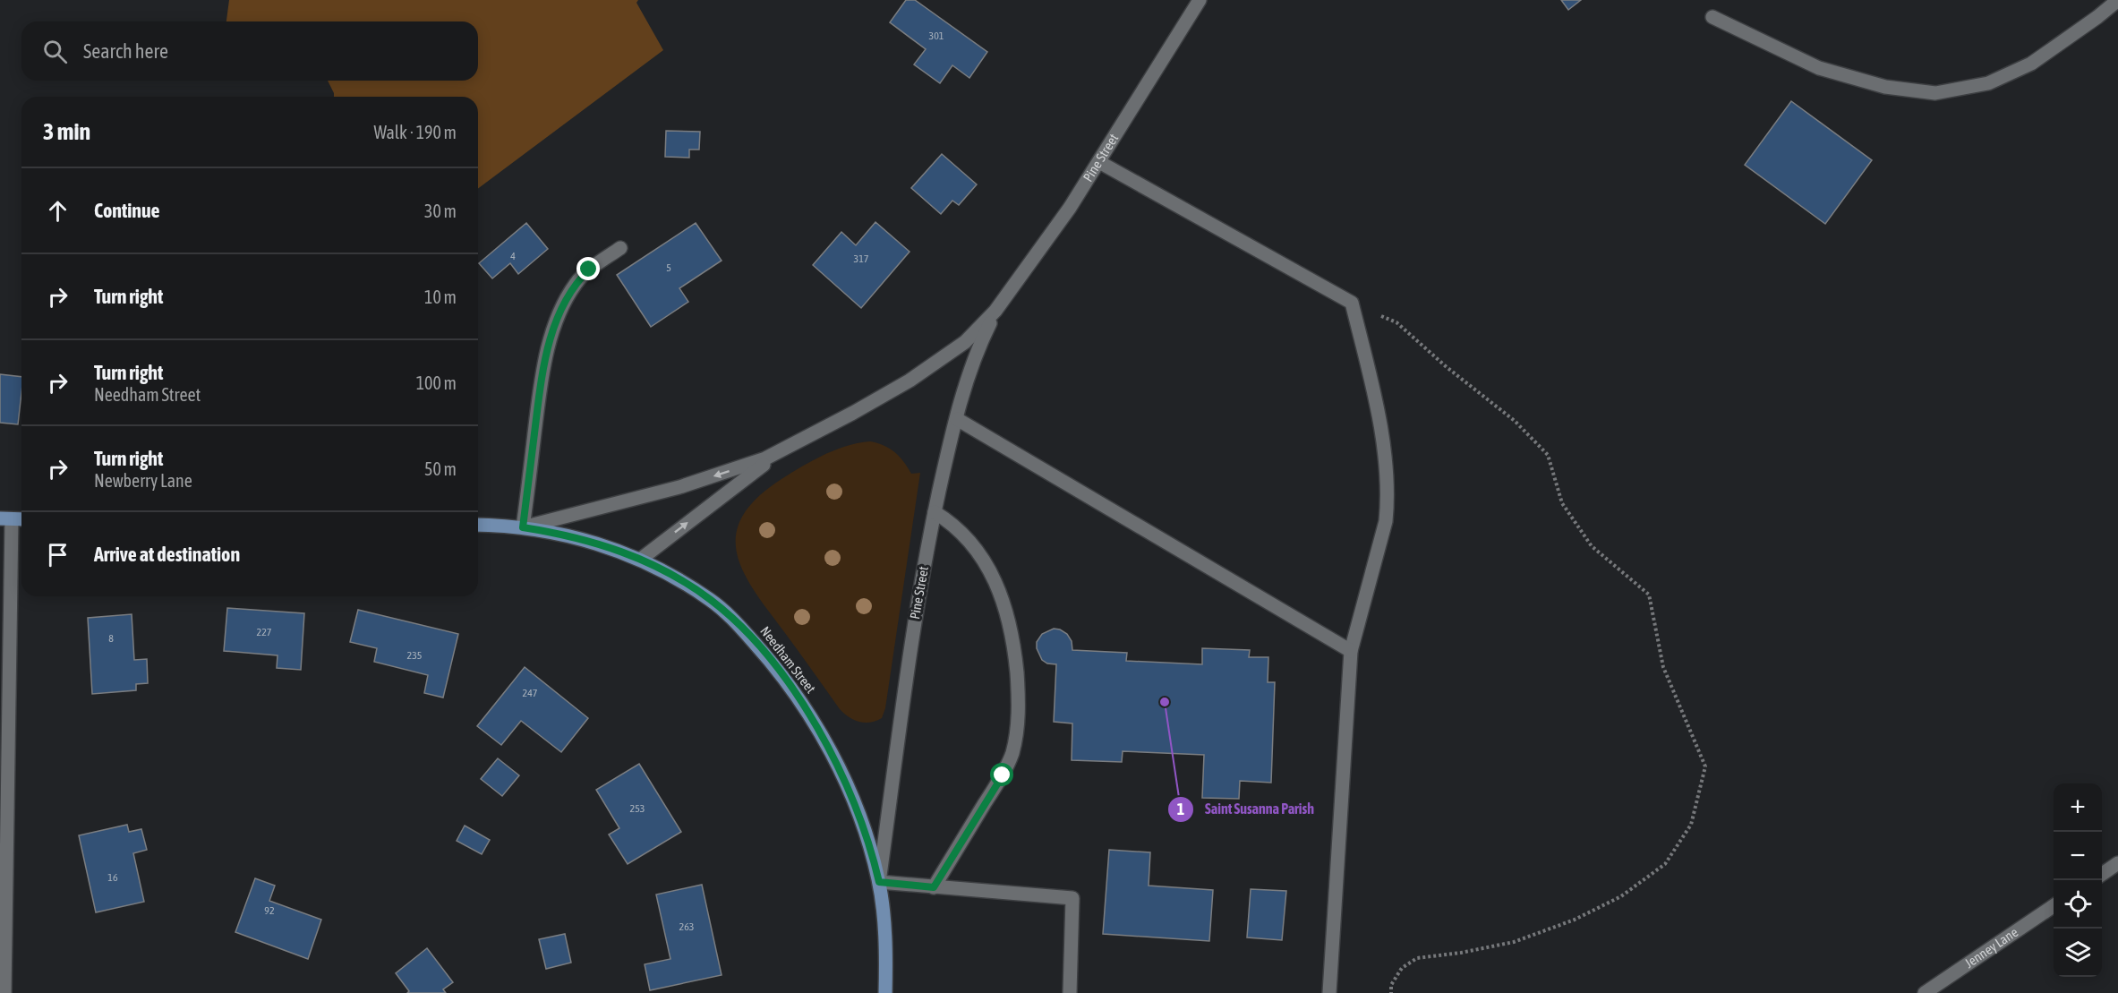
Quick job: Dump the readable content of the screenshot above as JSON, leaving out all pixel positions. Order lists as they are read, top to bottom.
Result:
{
  "streets": {
    "main road": ["Needham Street"],
    "street": ["Pine Street", "Jenney Lane"]
  },
  "crossings": [
    ["Pine Street", "Needham Street"]
  ],
  "places": ["Saint Susanna Parish"],
  "house_numbers": [
    "301",
    "4",
    "317",
    "5",
    "227",
    "8",
    "235",
    "247",
    "253",
    "16",
    "92",
    "263"
  ],
  "page": {
    "search": "Search here",
    "heading": ["3 min", "Walk · 190 m"],
    "list": [
      ["Continue", "30 m"],
      ["Turn right", "10 m"],
      ["Turn right", "Needham Street", "100 m"],
      ["Turn right", "Newberry Lane", "50 m"],
      "Arrive at destination"
    ],
    "map_buttons": ["+", "−"]
  }
}
